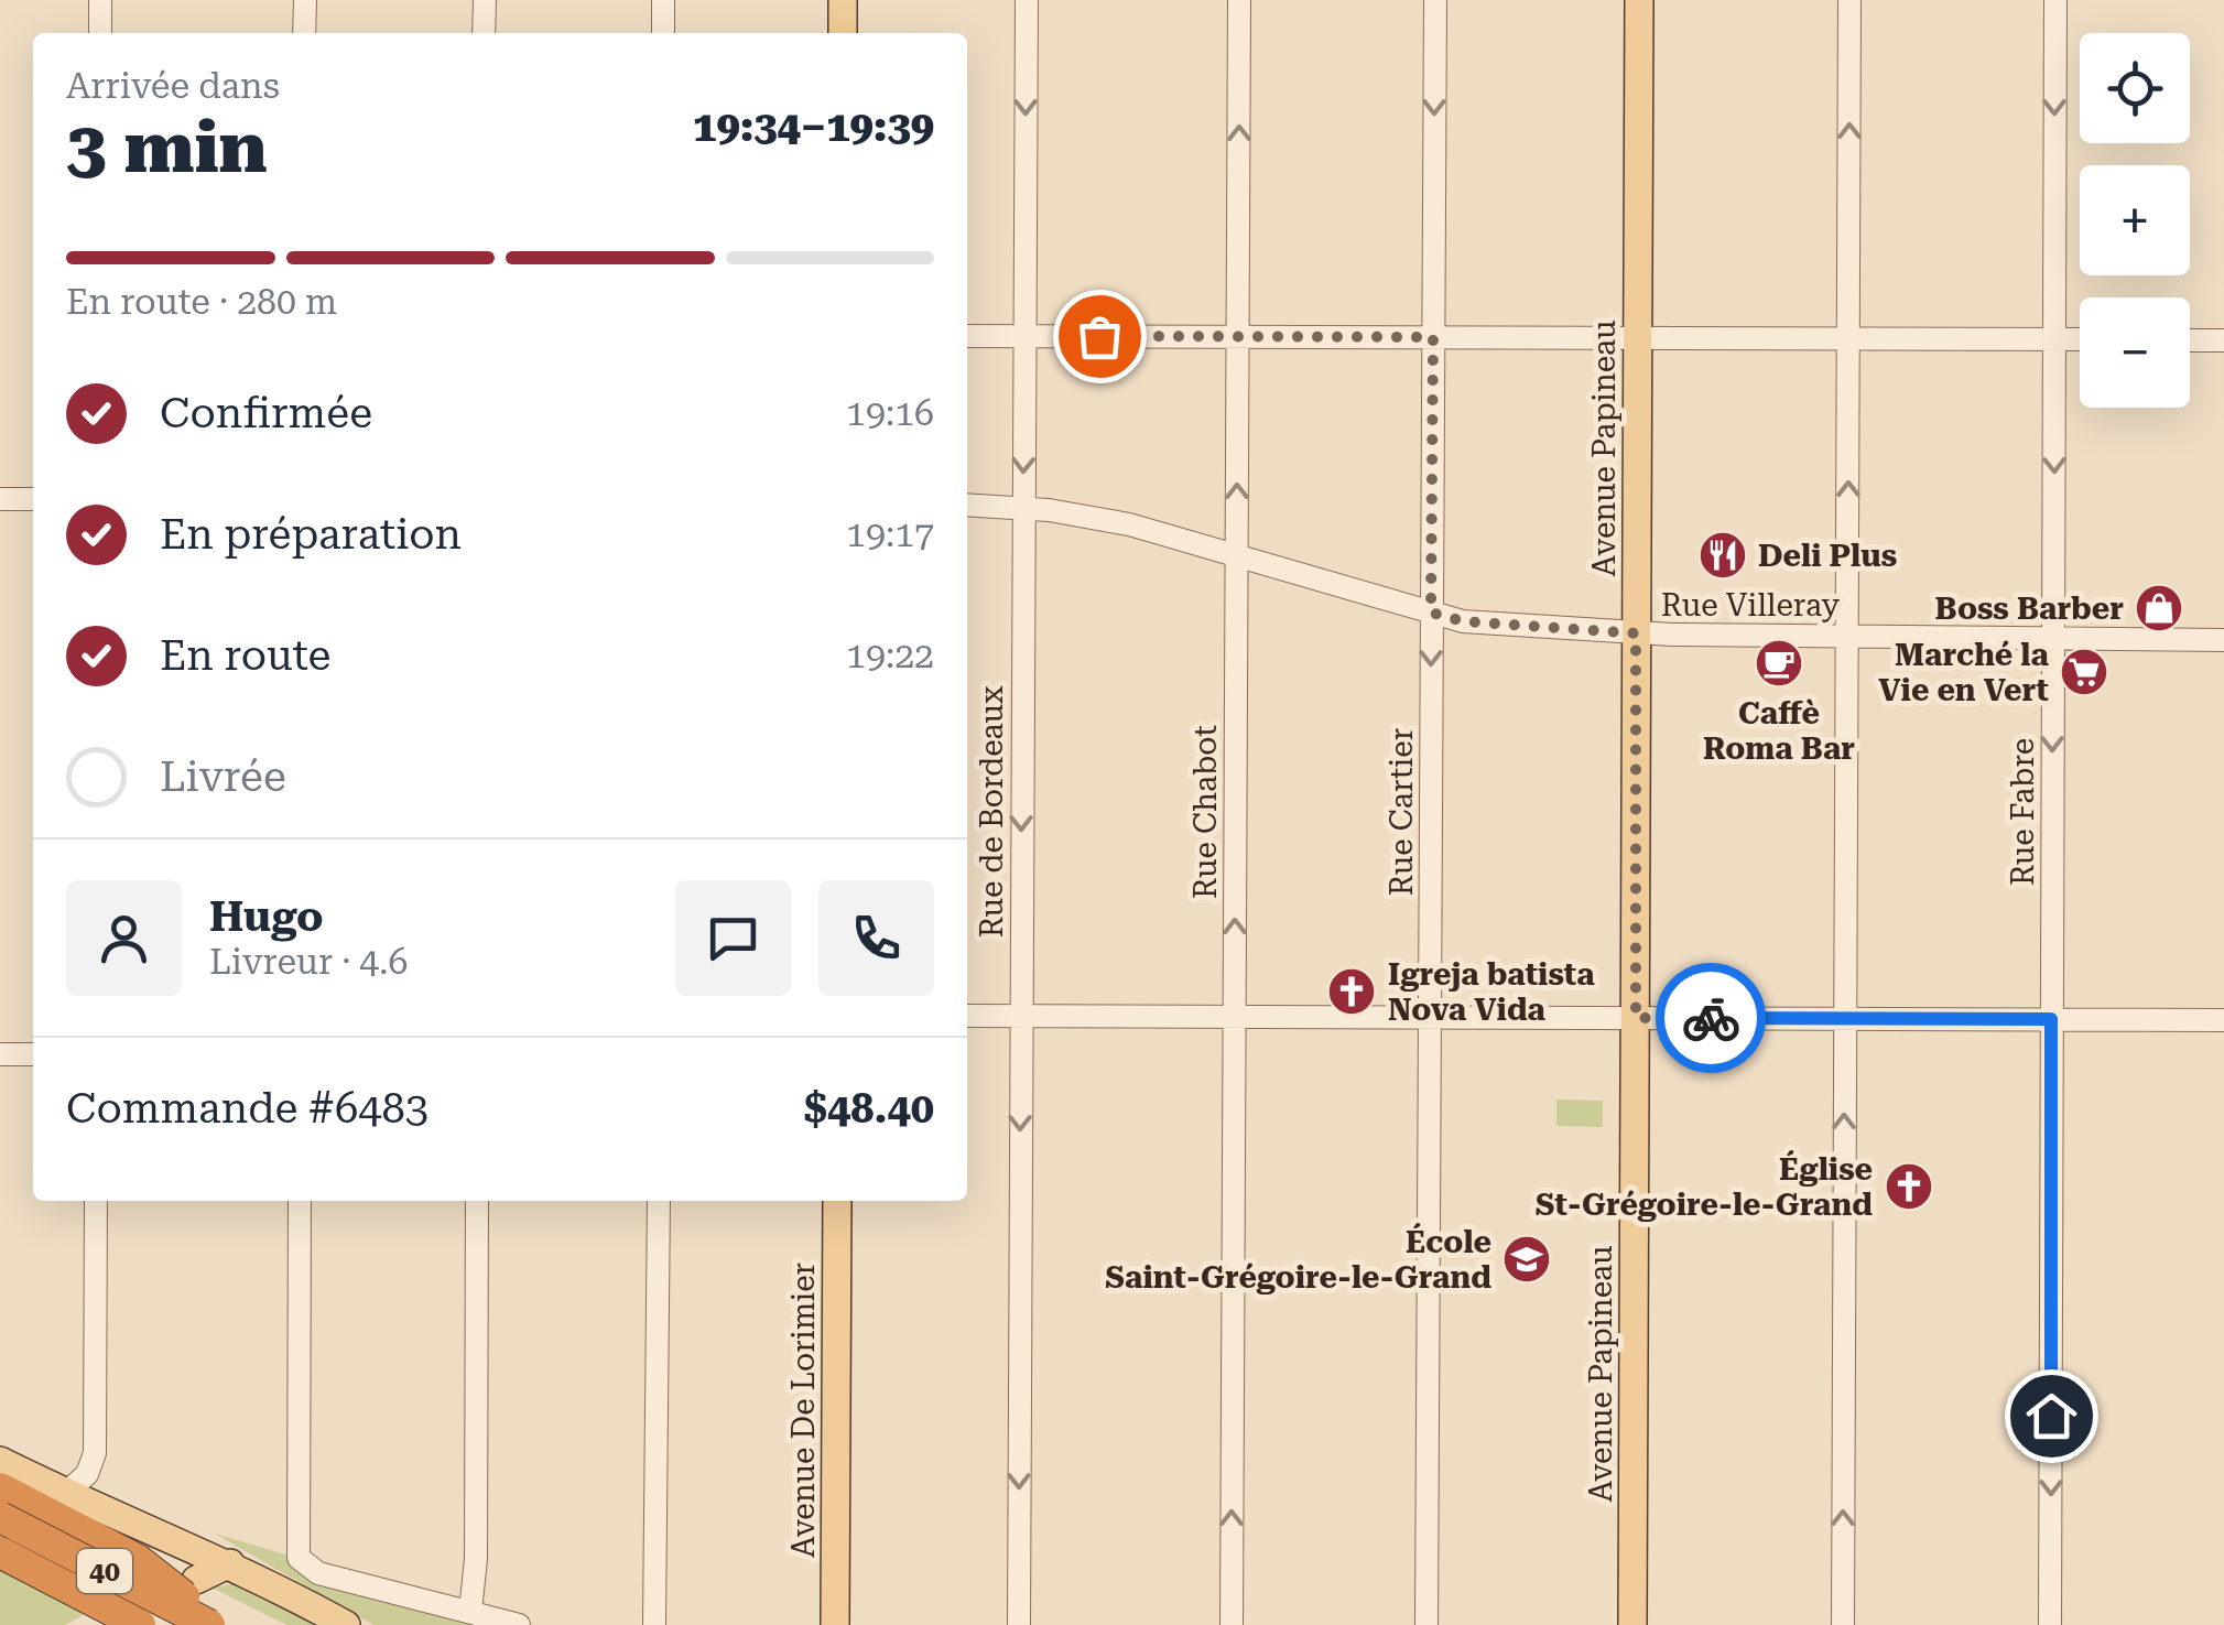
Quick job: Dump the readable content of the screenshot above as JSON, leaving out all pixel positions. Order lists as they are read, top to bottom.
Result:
{
  "streets": {
    "highway": ["40"],
    "main road": ["Avenue Papineau", "Avenue De Lorimier"],
    "street": [
      "Rue Villeray",
      "Rue de Bordeaux",
      "Rue Chabot",
      "Rue Cartier",
      "Rue Fabre"
    ]
  },
  "crossings": [
    ["Avenue Papineau", "Rue Villeray"],
    ["Rue Villeray", "Rue de Bordeaux"],
    ["Rue Villeray", "Rue Chabot"],
    ["Rue Villeray", "Rue Cartier"],
    ["Rue Villeray", "Rue Fabre"]
  ],
  "one_way": [
    "Rue de Bordeaux",
    "Rue Chabot",
    "Rue Cartier",
    "Rue Fabre"
  ],
  "places": {
    "restaurant": ["Deli Plus"],
    "shop": ["Boss Barber"],
    "cafe": ["Caffè Roma Bar"],
    "supermarket": ["Marché la Vie en Vert"],
    "church": ["Igreja batista Nova Vida", "Église St-Grégoire-le-Grand"],
    "school or university": ["École Saint-Grégoire-le-Grand"]
  },
  "page": {
    "map_buttons": ["+", "−"],
    "heading": ["3 min", "Arrivée dans", "19:34–19:39"],
    "panel": [
      "Hugo",
      "Livreur · 4.6",
      "Commande #6483",
      "$48.40"
    ],
    "bar": "En route · 280 m",
    "list": [
      ["Confirmée", "19:16"],
      ["En préparation", "19:17"],
      ["En route", "19:22"],
      "Livrée"
    ]
  }
}
